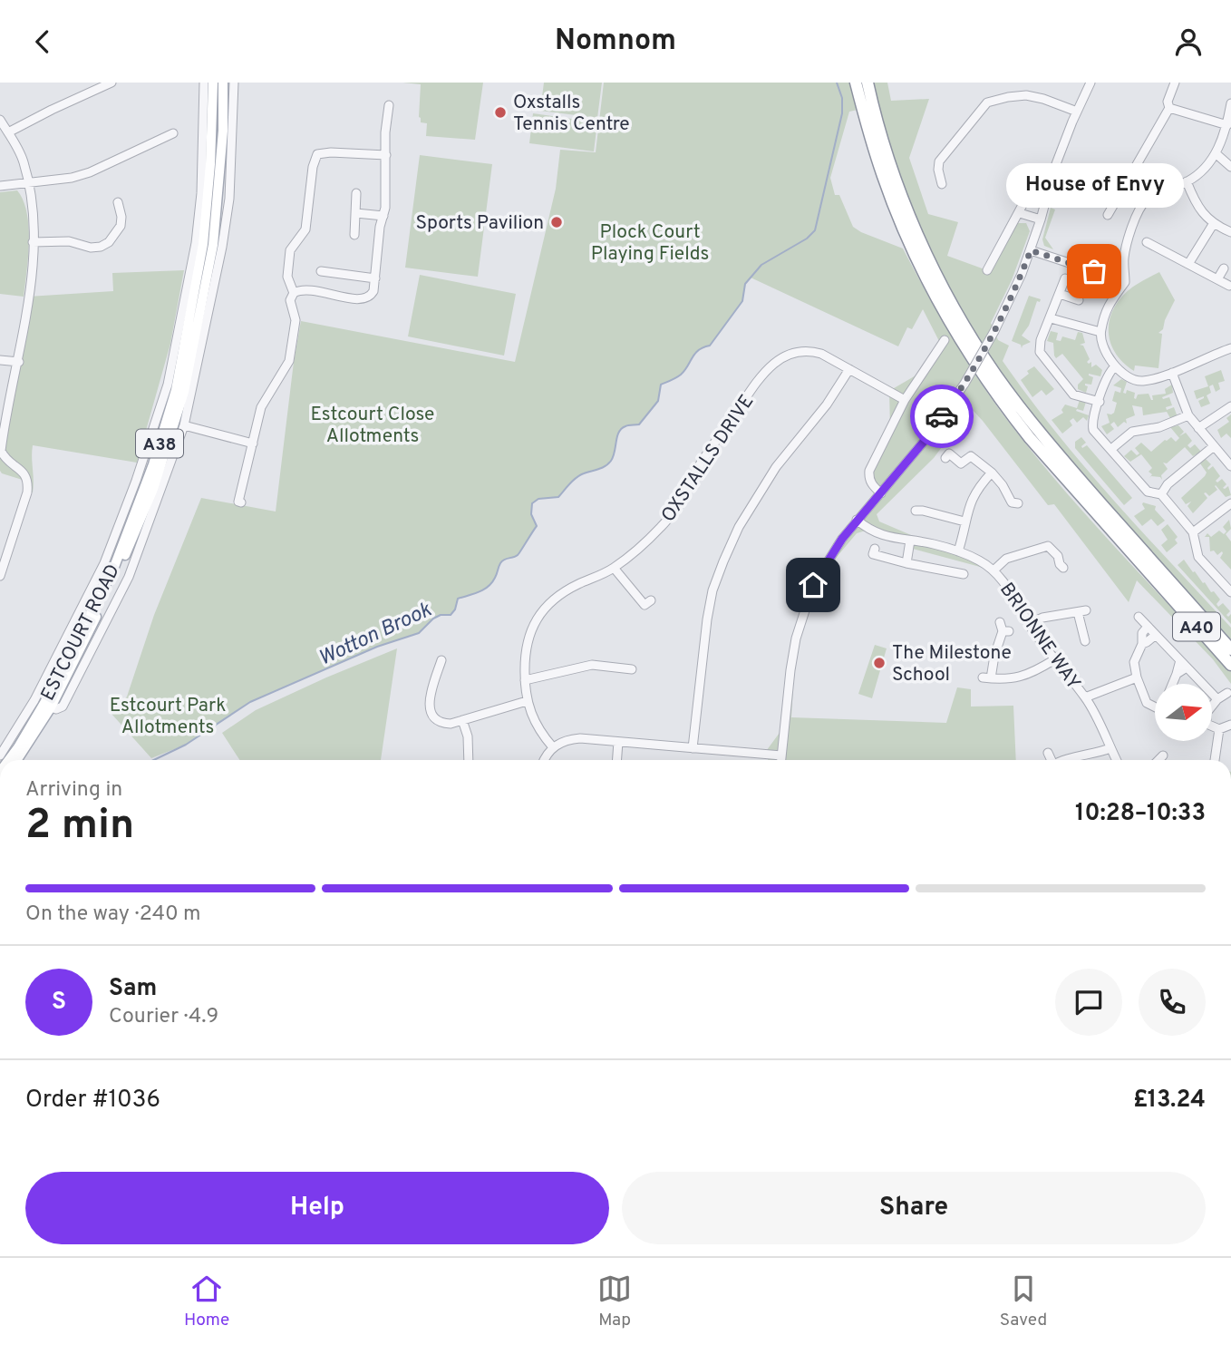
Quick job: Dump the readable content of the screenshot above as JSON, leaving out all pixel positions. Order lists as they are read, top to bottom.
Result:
{
  "streets": {
    "highway": ["A40"],
    "main road": ["A38", "ESTCOURT ROAD"],
    "street": ["OXSTALLS DRIVE", "BRIONNE WAY"]
  },
  "water": ["Wotton Brook"],
  "parks": ["Plock Court Playing Fields", "Estcourt Close Allotments", "Estcourt Park Allotments"],
  "places": [
    "Oxstalls Tennis Centre",
    "Sports Pavilion",
    "House of Envy",
    "The Milestone School"
  ],
  "north": "right",
  "page": {
    "header": "Nomnom",
    "bubble": "House of Envy",
    "heading": ["2 min", "Arriving in", "10:28–10:33"],
    "panel": [
      "Sam",
      "Courier · 4.9",
      "Order #1036",
      "£13.24"
    ],
    "bar": "On the way · 240 m",
    "round": "S",
    "buttons": ["Help", "Share"],
    "tabs": ["Home", "Map", "Saved"]
  }
}
